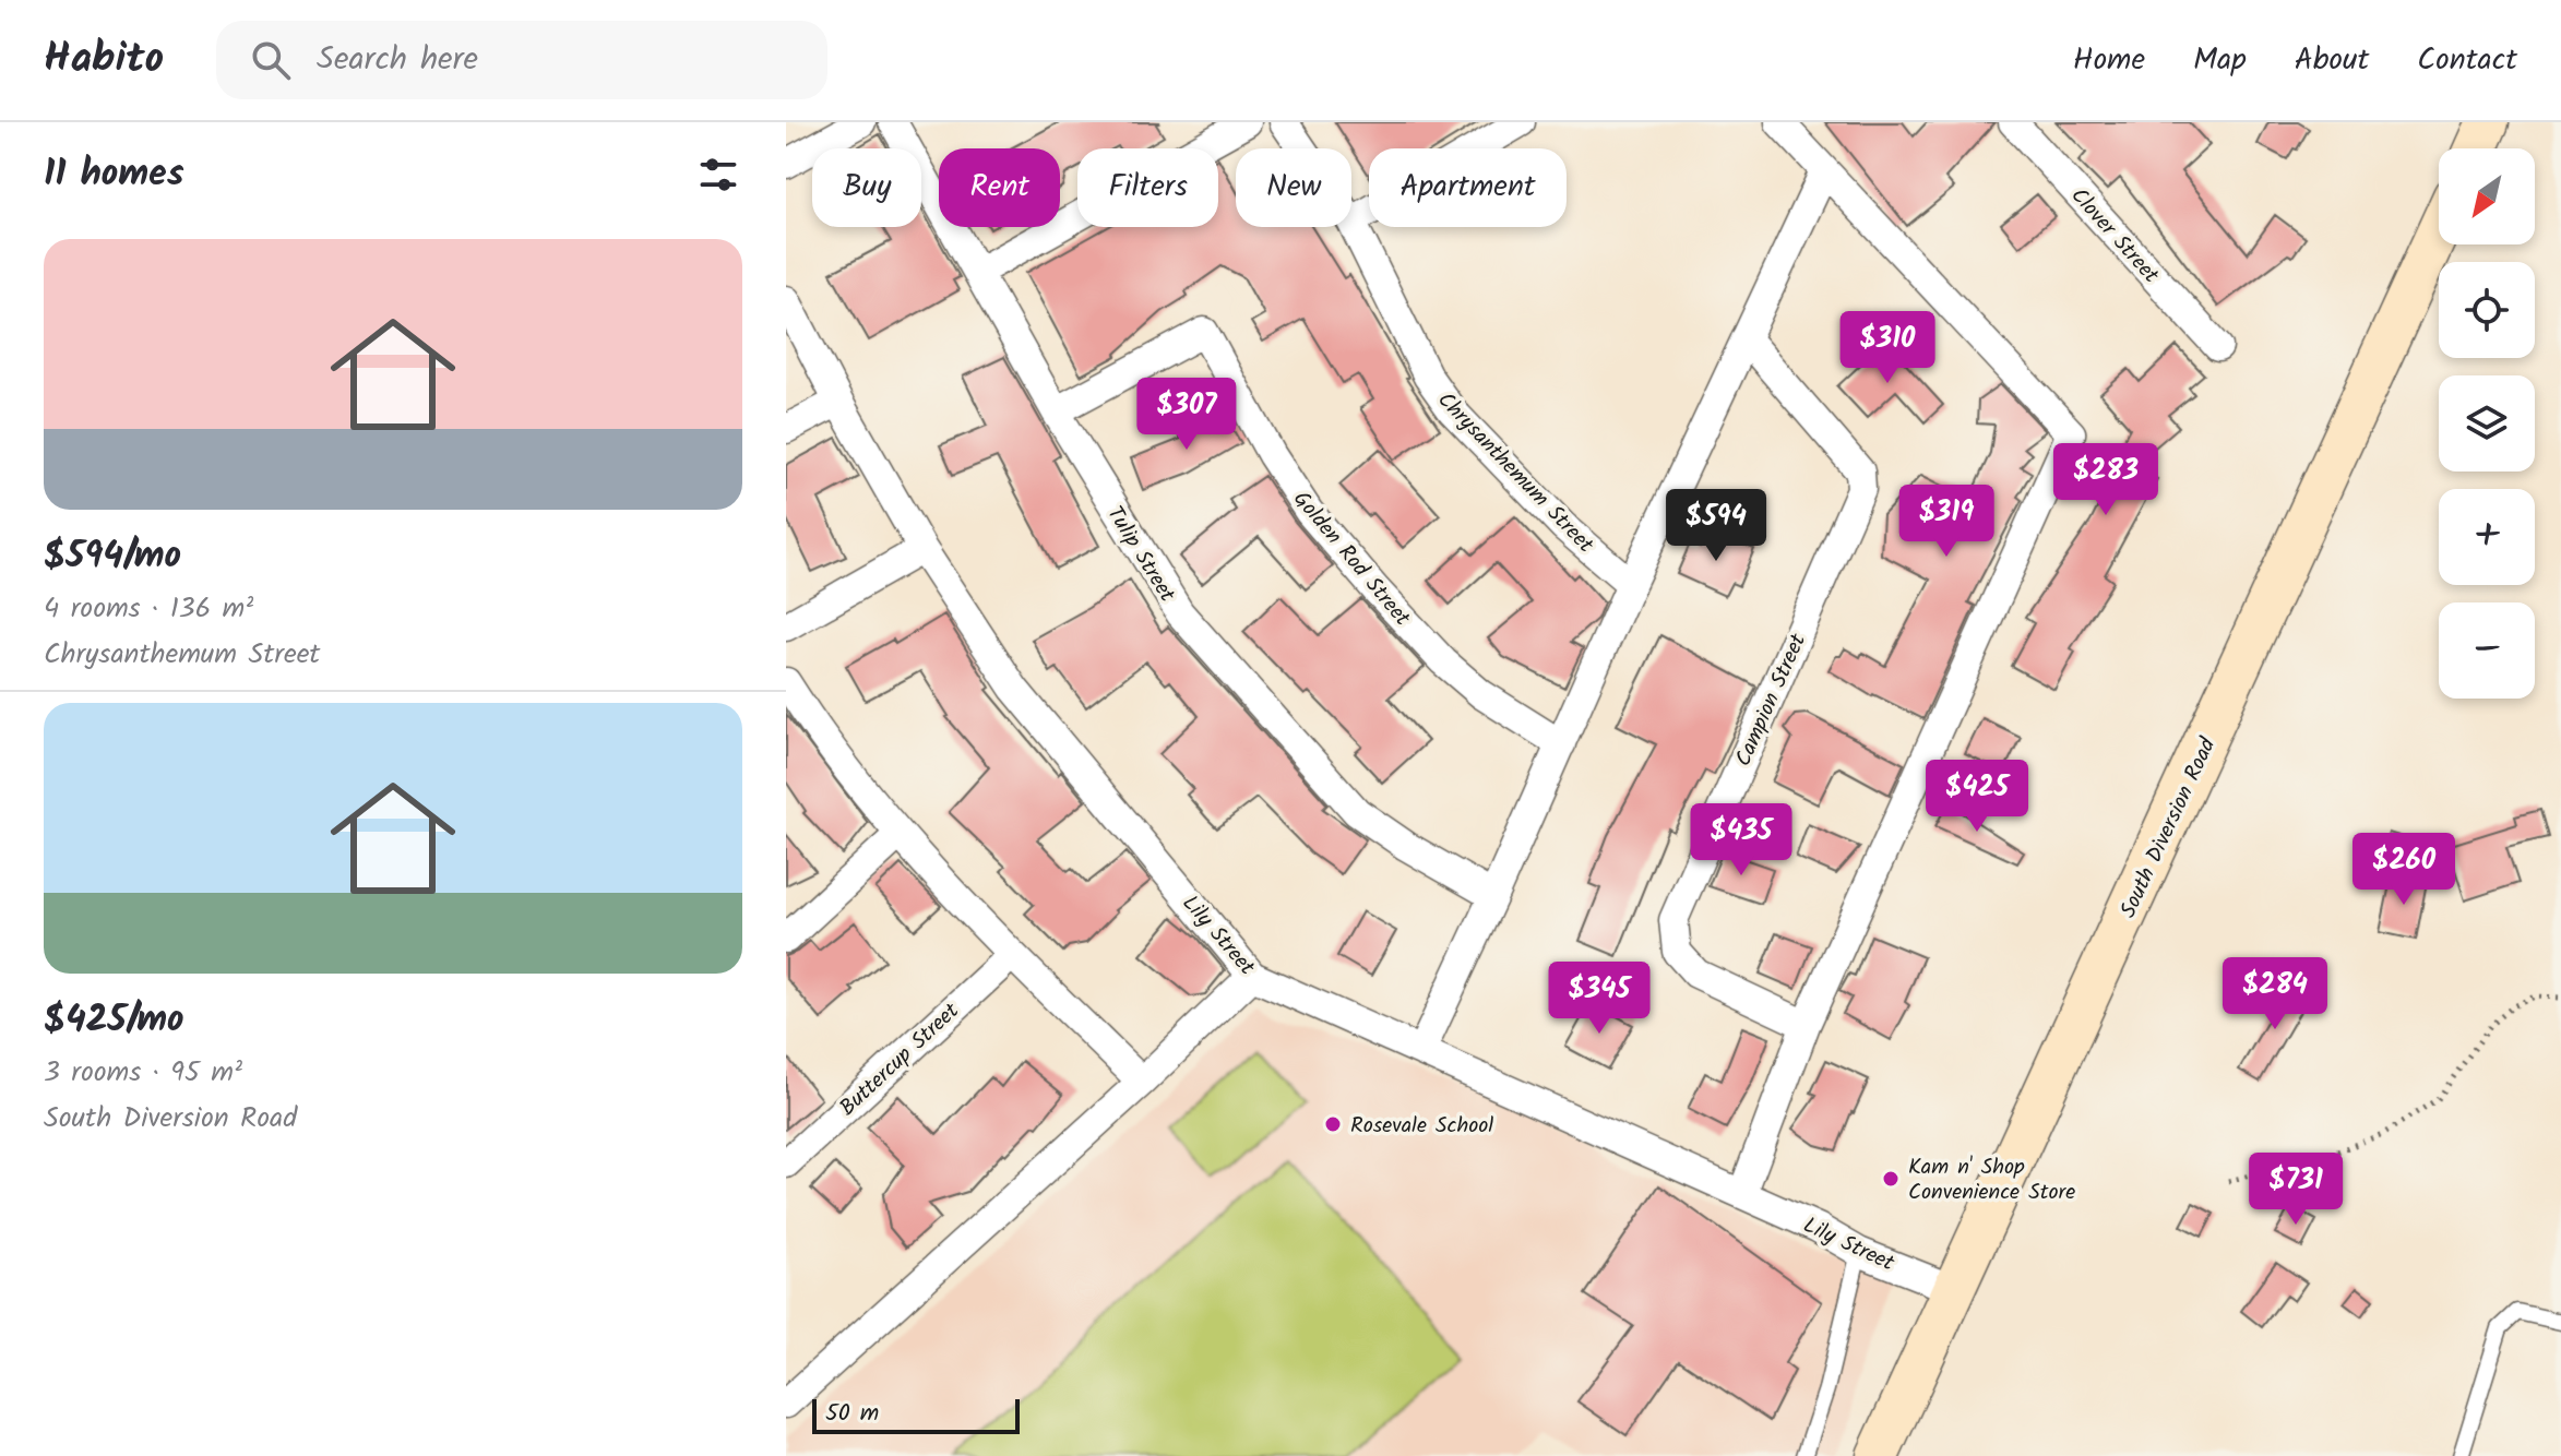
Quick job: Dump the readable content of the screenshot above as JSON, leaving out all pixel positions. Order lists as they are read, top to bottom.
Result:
{
  "streets": {
    "main road": ["South Diversion Road"],
    "street": [
      "Clover Street",
      "Chrysanthemum Street",
      "Tulip Street",
      "Golden Rod Street",
      "Campion Street",
      "Lily Street",
      "Buttercup Street"
    ]
  },
  "crossings": [
    ["Tulip Street", "Golden Rod Street"],
    ["South Diversion Road", "Lily Street"]
  ],
  "places": ["Rosevale School", "Kam n' Shop Convenience Store"],
  "scale_bar": "50 m",
  "north": "bottom left",
  "page": {
    "header": "Habito",
    "search": "Search here",
    "nav": [
      "Home",
      "Map",
      "About",
      "Contact"
    ],
    "heading": "11 homes",
    "map_buttons": ["+", "−"],
    "chip": [
      "Buy",
      "Rent",
      "Filters",
      "New",
      "Apartment"
    ],
    "list": [
      {
        "name": "$594/mo",
        "note": "4 rooms · 136 m² · Chrysanthemum Street"
      },
      {
        "name": "$425/mo",
        "note": "3 rooms · 95 m² · South Diversion Road"
      }
    ],
    "price": [
      "$310",
      "$307",
      "$283",
      "$319",
      "$594",
      "$425",
      "$435",
      "$260",
      "$284",
      "$345",
      "$731"
    ],
    "scale": "50 m"
  }
}
